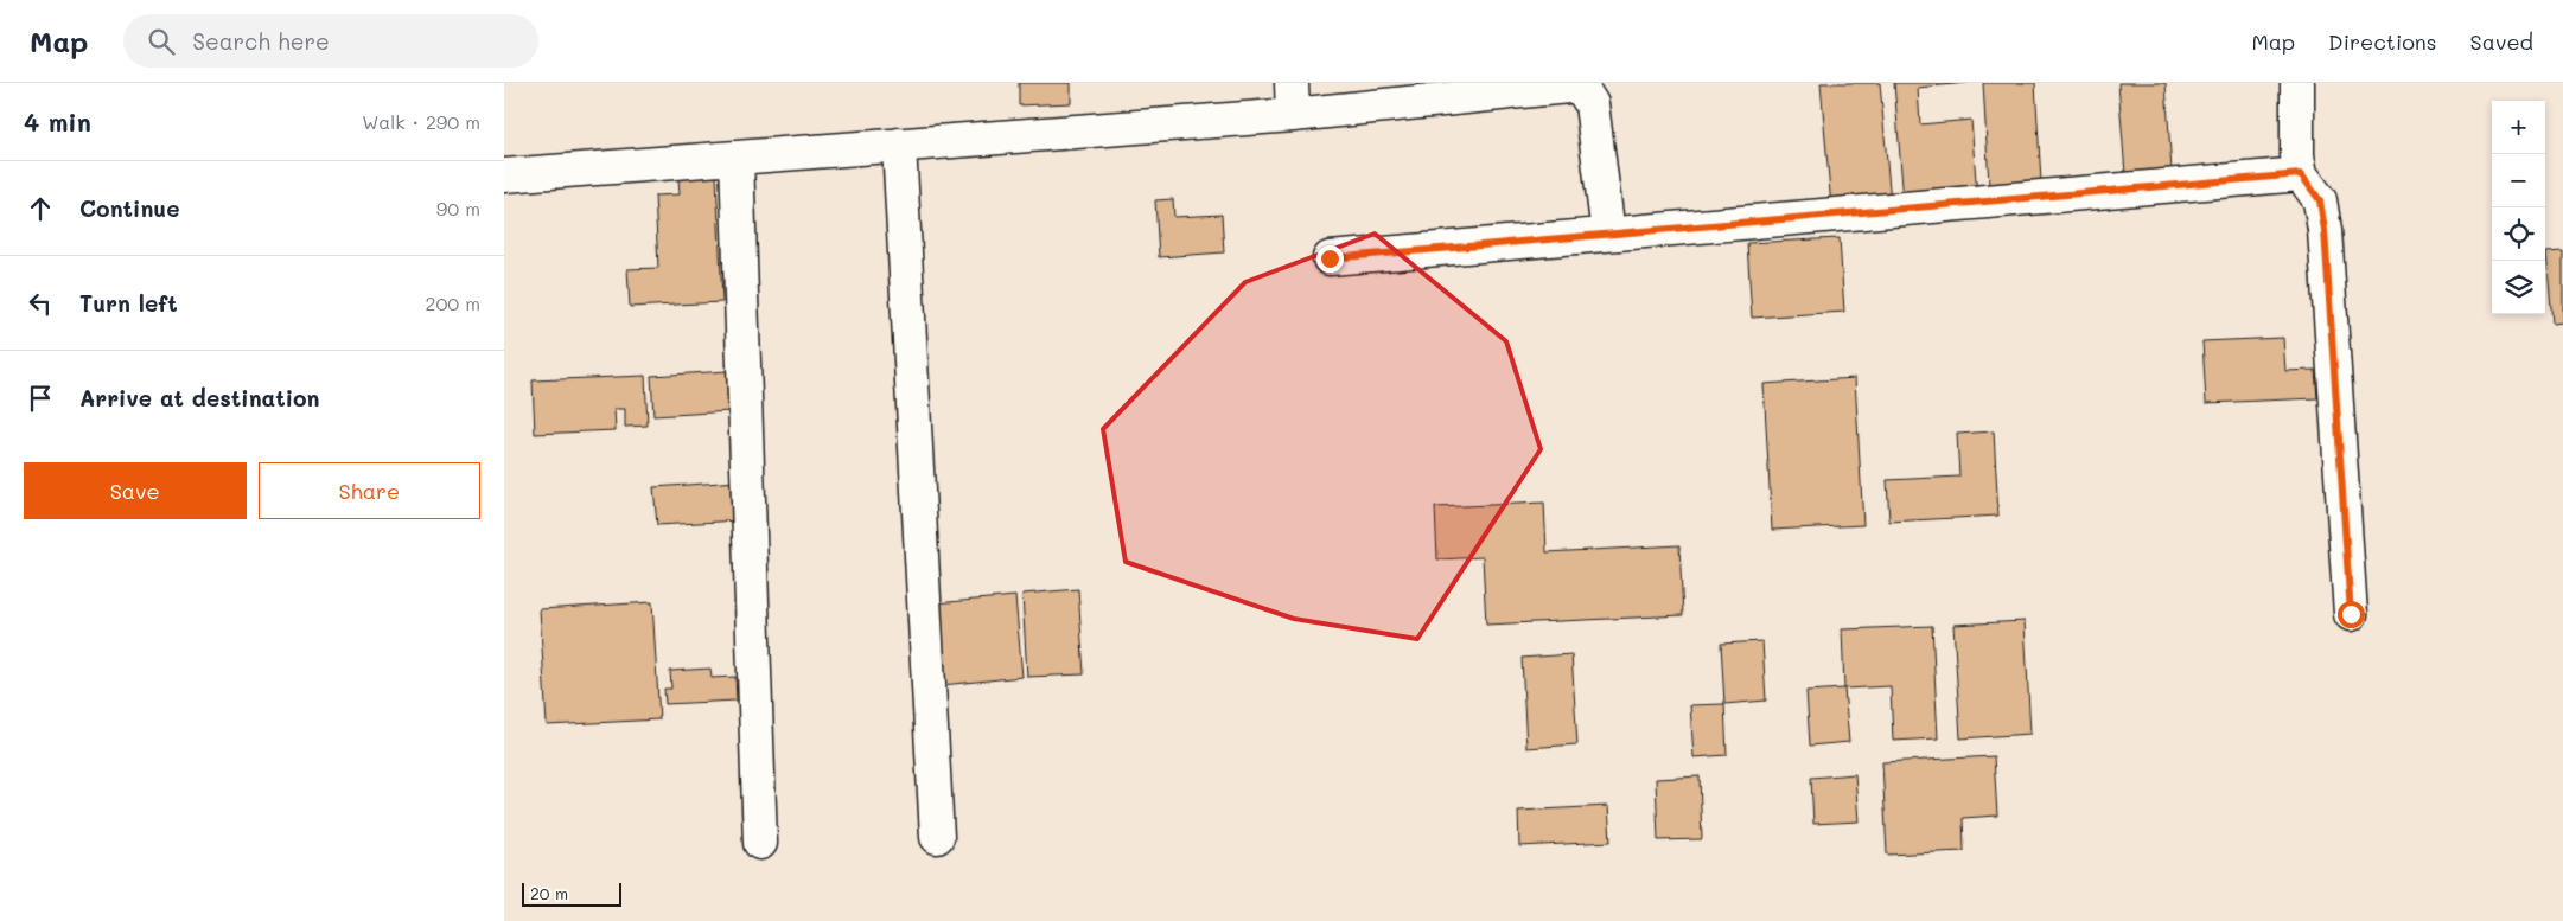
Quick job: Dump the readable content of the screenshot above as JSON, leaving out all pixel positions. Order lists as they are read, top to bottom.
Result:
{
  "scale_bar": "20 m",
  "page": {
    "header": "Map",
    "search": "Search here",
    "nav": ["Map", "Directions", "Saved"],
    "heading": ["4 min", "Walk · 290 m"],
    "map_buttons": ["+", "−"],
    "list": [
      ["Continue", "90 m"],
      ["Turn left", "200 m"],
      "Arrive at destination"
    ],
    "buttons": ["Save", "Share"],
    "scale": "20 m"
  }
}
